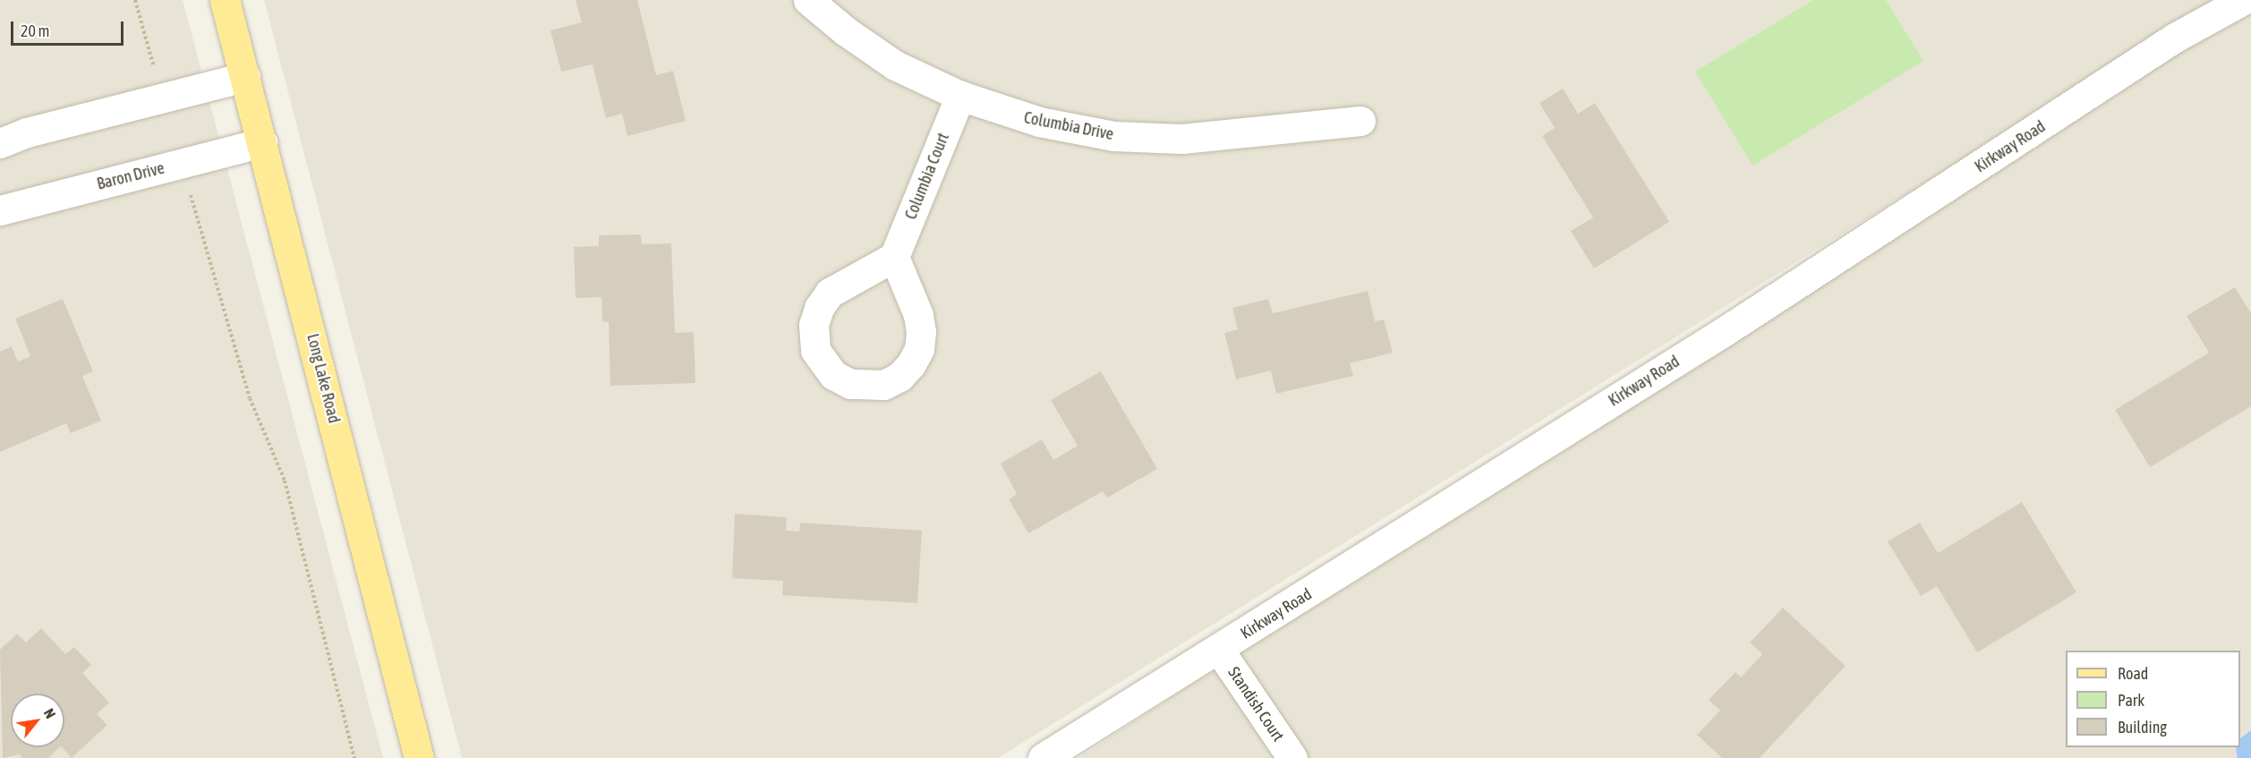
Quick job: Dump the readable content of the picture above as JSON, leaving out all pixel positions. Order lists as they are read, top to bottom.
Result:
{
  "streets": {
    "main road": ["Long Lake Road"],
    "street": [
      "Columbia Drive",
      "Kirkway Road",
      "Baron Drive",
      "Columbia Court",
      "Standish Court"
    ]
  },
  "crossings": [
    ["Columbia Drive", "Columbia Court"],
    ["Kirkway Road", "Standish Court"],
    ["Baron Drive", "Long Lake Road"]
  ],
  "legend": ["Road", "Park", "Building"],
  "scale_bar": "20 m",
  "north": "top right"
}
